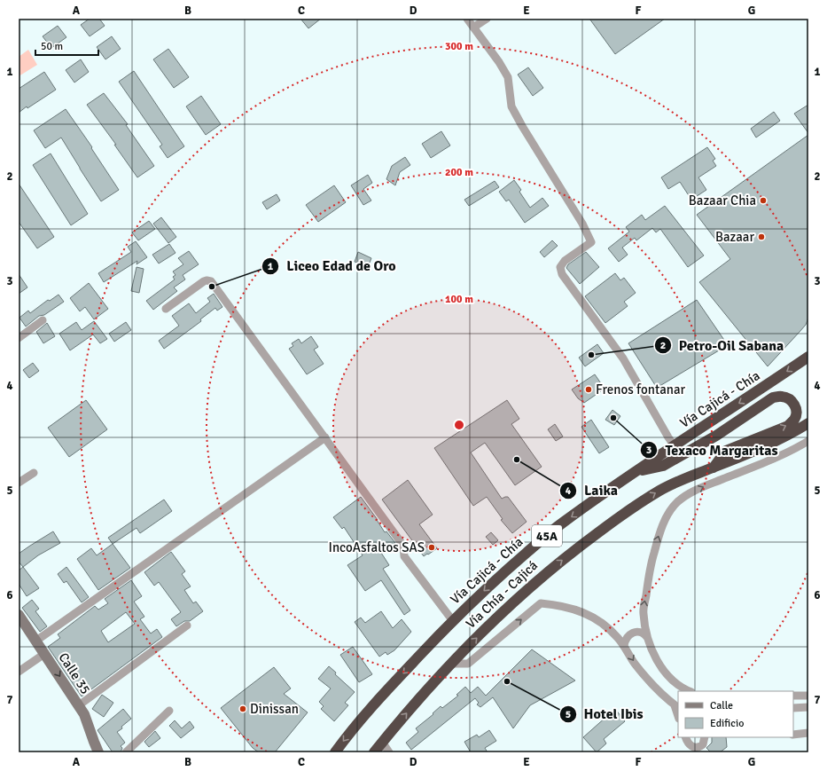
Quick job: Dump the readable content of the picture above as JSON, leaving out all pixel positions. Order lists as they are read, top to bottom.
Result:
{
  "streets": {
    "highway": ["Vía Cajicá - Chía", "45A", "Vía Chía - Cajicá"],
    "street": ["Calle 35"]
  },
  "one_way": ["Vía Cajicá - Chía", "Vía Chía - Cajicá", "Calle 35"],
  "places": [
    "Bazaar Chia",
    "Bazaar",
    "Liceo Edad de Oro",
    "Petro-Oil Sabana",
    "Frenos fontanar",
    "Texaco Margaritas",
    "Laika",
    "IncoAsfaltos SAS",
    "Hotel Ibis",
    "Dinissan"
  ],
  "legend": ["Calle", "Edificio"],
  "scale_bar": "50 m",
  "grid": {
    "columns": [
      "A",
      "B",
      "C",
      "D",
      "E",
      "F",
      "G"
    ],
    "rows": [
      "1",
      "2",
      "3",
      "4",
      "5",
      "6",
      "7"
    ]
  },
  "rings": ["300 m", "200 m", "100 m"]
}
